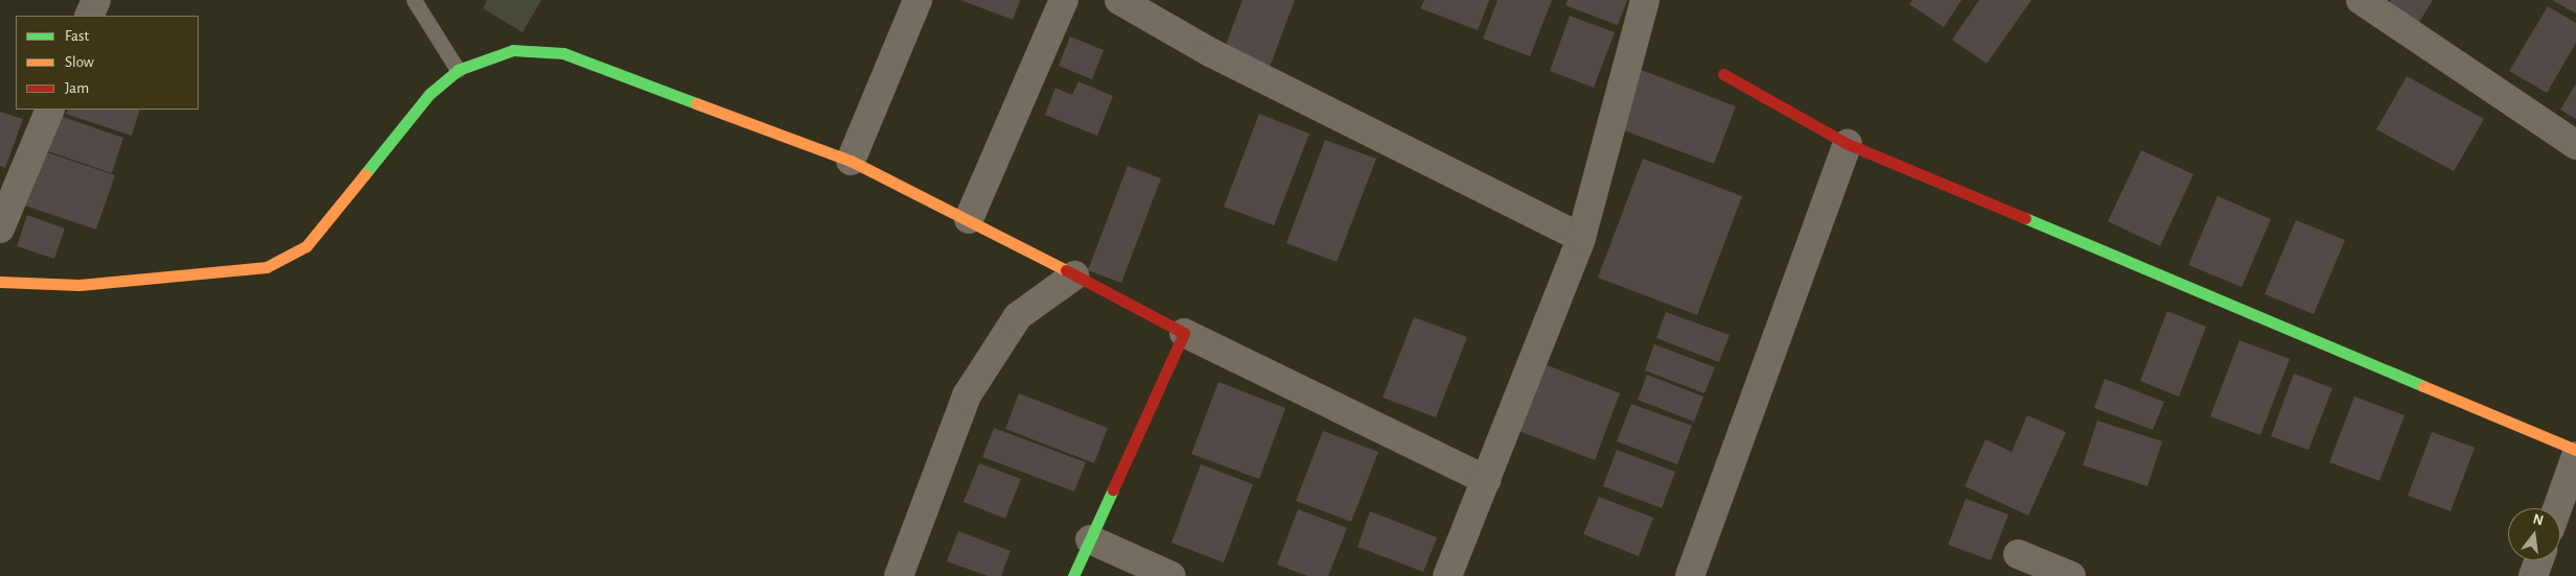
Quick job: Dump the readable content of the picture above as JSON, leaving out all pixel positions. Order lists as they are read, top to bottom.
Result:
{
  "legend": ["Fast", "Slow", "Jam"],
  "north": "top"
}
